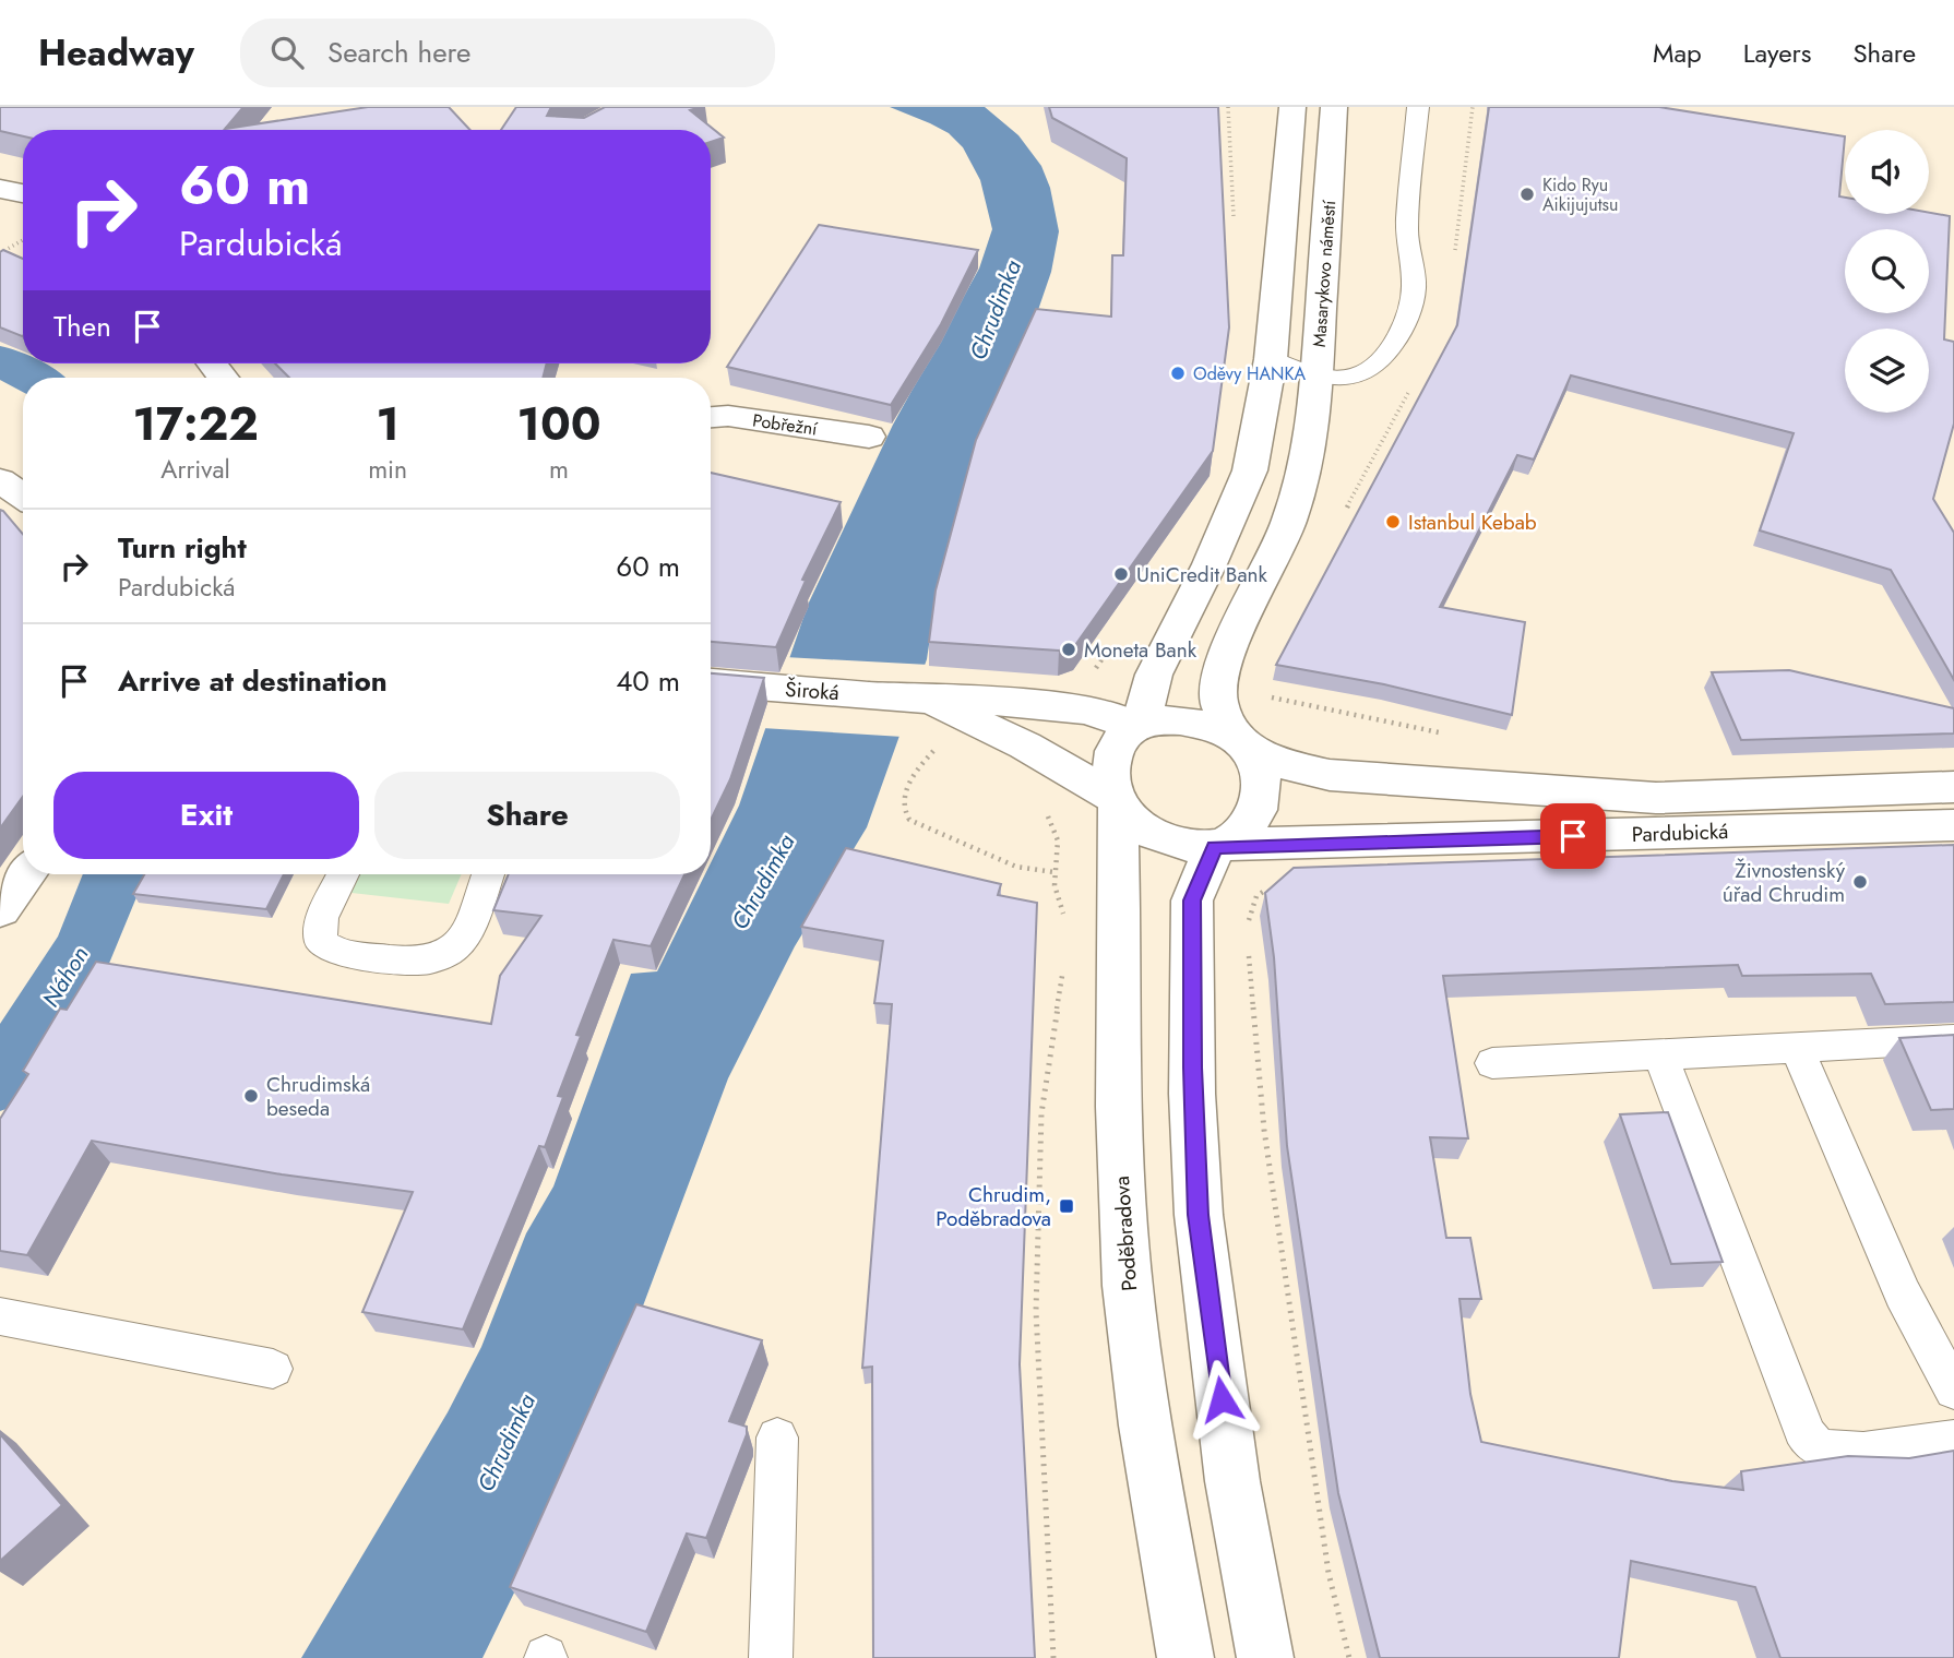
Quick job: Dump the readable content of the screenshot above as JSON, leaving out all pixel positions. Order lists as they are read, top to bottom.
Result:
{
  "streets": {
    "main road": [
      "Masarykovo náměstí",
      "Pobřežní",
      "Široká",
      "Pardubická",
      "Poděbradova"
    ]
  },
  "crossings": [
    ["Masarykovo náměstí", "Široká"],
    ["Masarykovo náměstí", "Pardubická"],
    ["Masarykovo náměstí", "Poděbradova"],
    ["Široká", "Pardubická"],
    ["Široká", "Poděbradova"],
    ["Pardubická", "Poděbradova"]
  ],
  "water": ["Chrudimka", "Náhon"],
  "places": {
    "other": [
      "Kido Ryu Aikijujutsu",
      "Oděvy HANKA",
      "Istanbul Kebab",
      "UniCredit Bank",
      "Moneta Bank",
      "Živnostenský úřad Chrudim",
      "Chrudimská beseda"
    ],
    "transit": ["Chrudim, Poděbradova"]
  },
  "page": {
    "header": "Headway",
    "search": "Search here",
    "nav": ["Map", "Layers", "Share"],
    "turn": ["60 m", "Pardubická"],
    "then": "Then",
    "eta": [
      "17:22",
      "Arrival",
      "1",
      "min",
      "100",
      "m"
    ],
    "list": [
      {
        "name": "Turn right",
        "note": "Pardubická",
        "value": "60 m"
      },
      {
        "name": "Arrive at destination",
        "value": "40 m"
      }
    ],
    "buttons": ["Exit", "Share"]
  }
}
